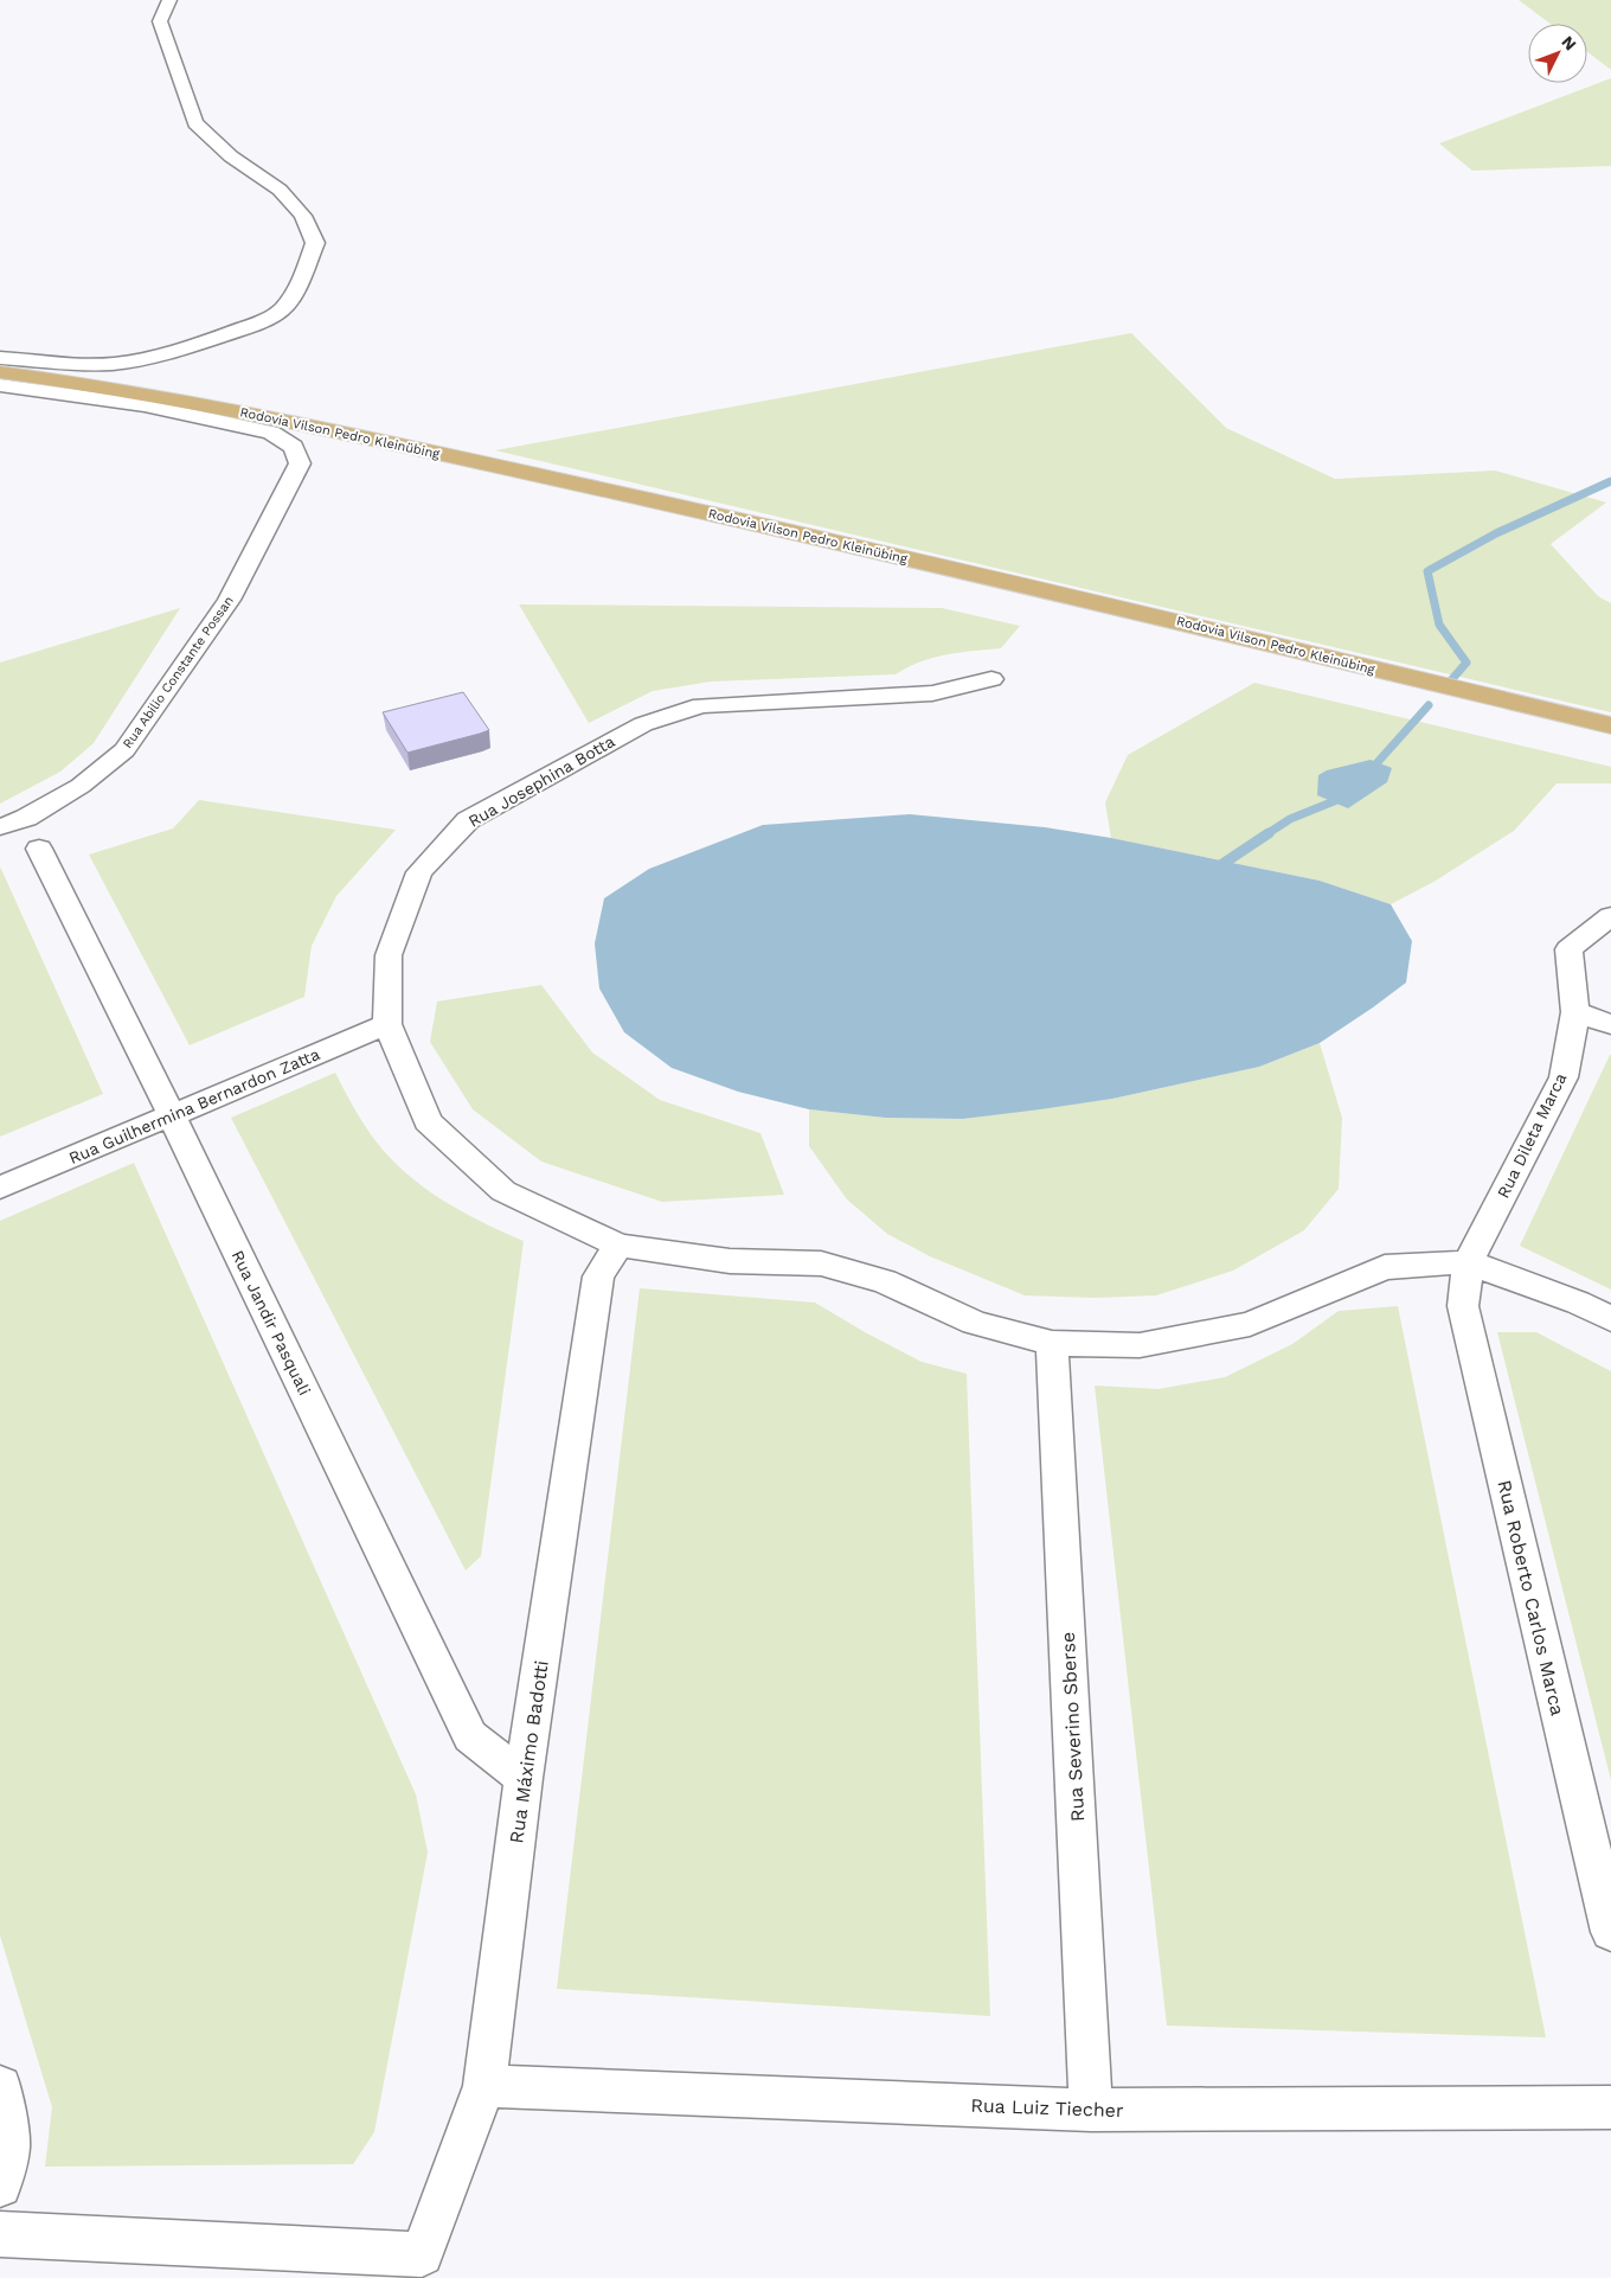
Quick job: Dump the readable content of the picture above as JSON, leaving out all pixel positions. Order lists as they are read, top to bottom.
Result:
{
  "streets": {
    "main road": ["Rodovia Vilson Pedro Kleinübing"],
    "street": [
      "Rua Abilio Constante Possan",
      "Rua Josephina Botta",
      "Rua Guilhermina Bernardon Zatta",
      "Rua Dileta Marca",
      "Rua Jandir Pasquali",
      "Rua Roberto Carlos Marca",
      "Rua Severino Sberse",
      "Rua Máximo Badotti",
      "Rua Luiz Tiecher"
    ]
  },
  "crossings": [
    ["Rua Josephina Botta", "Rua Guilhermina Bernardon Zatta"],
    ["Rua Josephina Botta", "Rua Dileta Marca"],
    ["Rua Josephina Botta", "Rua Roberto Carlos Marca"],
    ["Rua Josephina Botta", "Rua Severino Sberse"],
    ["Rua Josephina Botta", "Rua Máximo Badotti"],
    ["Rua Guilhermina Bernardon Zatta", "Rua Jandir Pasquali"],
    ["Rua Dileta Marca", "Rua Roberto Carlos Marca"],
    ["Rua Jandir Pasquali", "Rua Máximo Badotti"],
    ["Rua Severino Sberse", "Rua Luiz Tiecher"],
    ["Rua Máximo Badotti", "Rua Luiz Tiecher"]
  ],
  "north": "top right"
}
